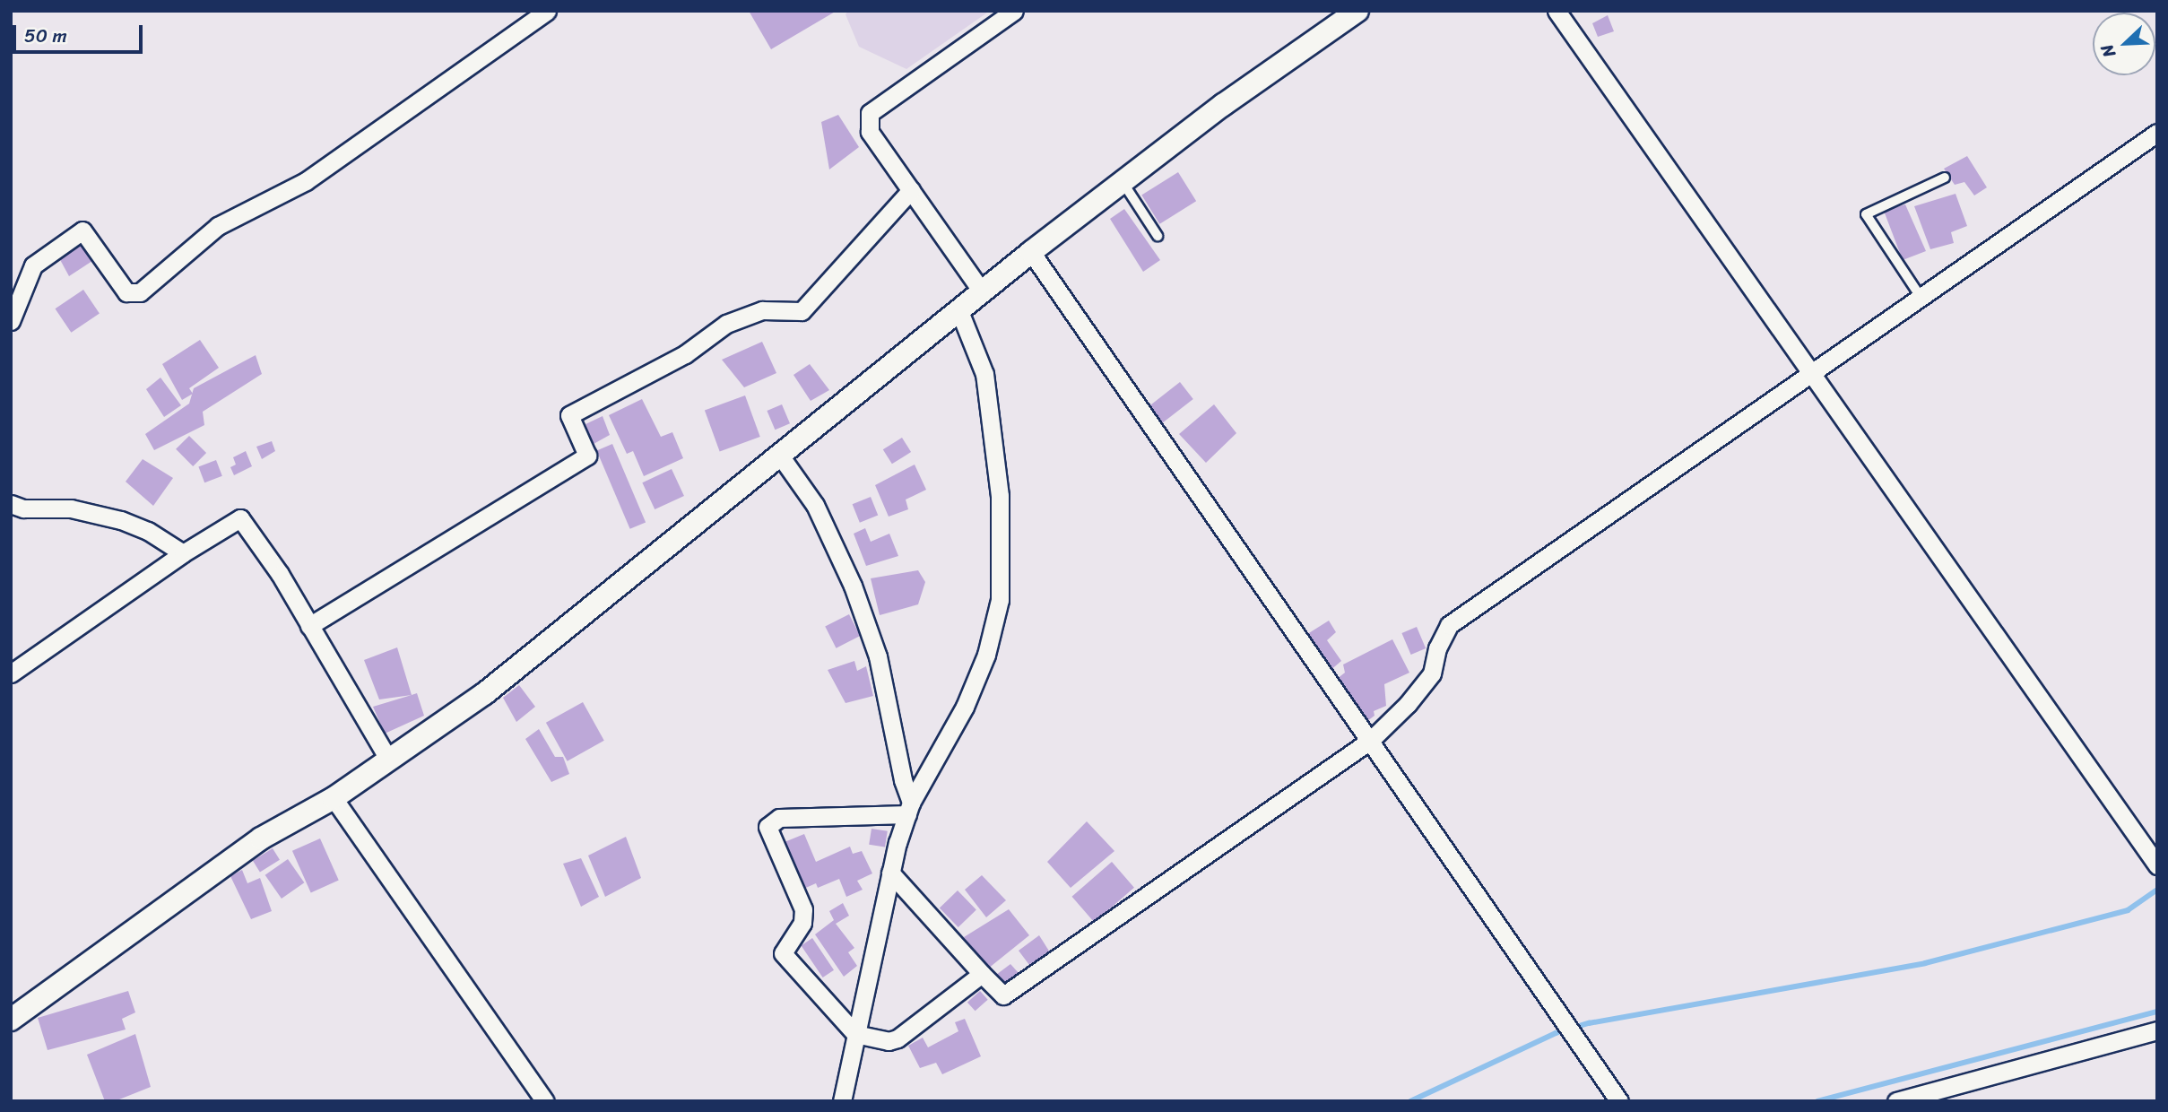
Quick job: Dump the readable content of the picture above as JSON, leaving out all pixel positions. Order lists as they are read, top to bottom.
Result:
{
  "scale_bar": "50 m",
  "north": "bottom left"
}
